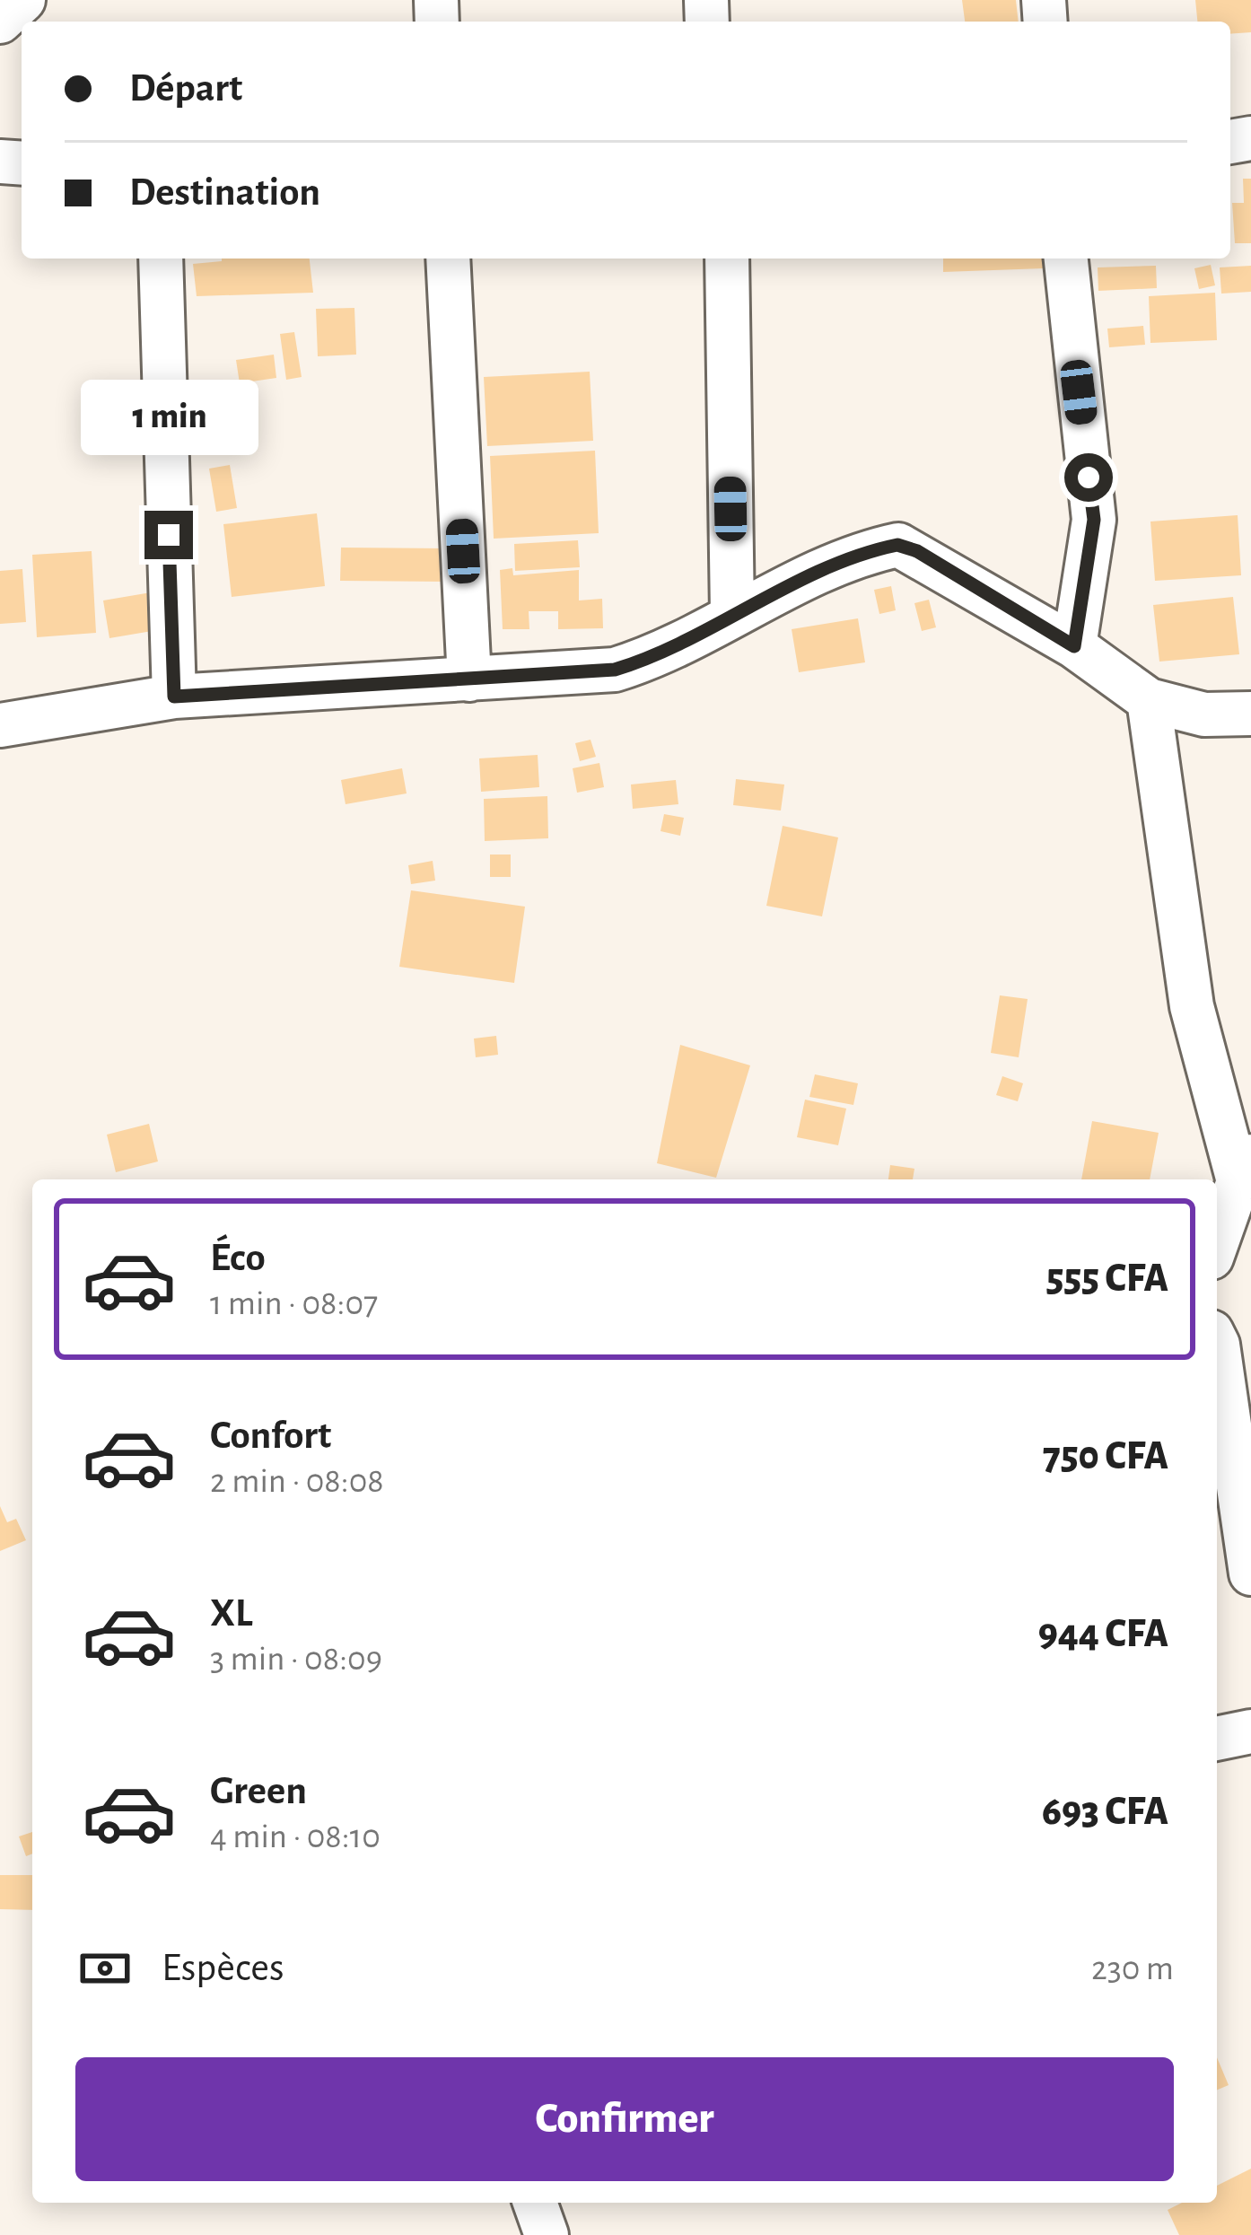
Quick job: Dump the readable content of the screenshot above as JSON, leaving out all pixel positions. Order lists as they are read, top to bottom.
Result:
{
  "page": {
    "banner": ["Départ", "Destination"],
    "bubble": "1 min",
    "list": [
      {
        "name": "Éco",
        "note": "1 min · 08:07",
        "value": "555 CFA"
      },
      {
        "name": "Confort",
        "note": "2 min · 08:08",
        "value": "750 CFA"
      },
      {
        "name": "XL",
        "note": "3 min · 08:09",
        "value": "944 CFA"
      },
      {
        "name": "Green",
        "note": "4 min · 08:10",
        "value": "693 CFA"
      }
    ],
    "pay": ["Espèces", "230 m"],
    "buttons": "Confirmer"
  }
}
